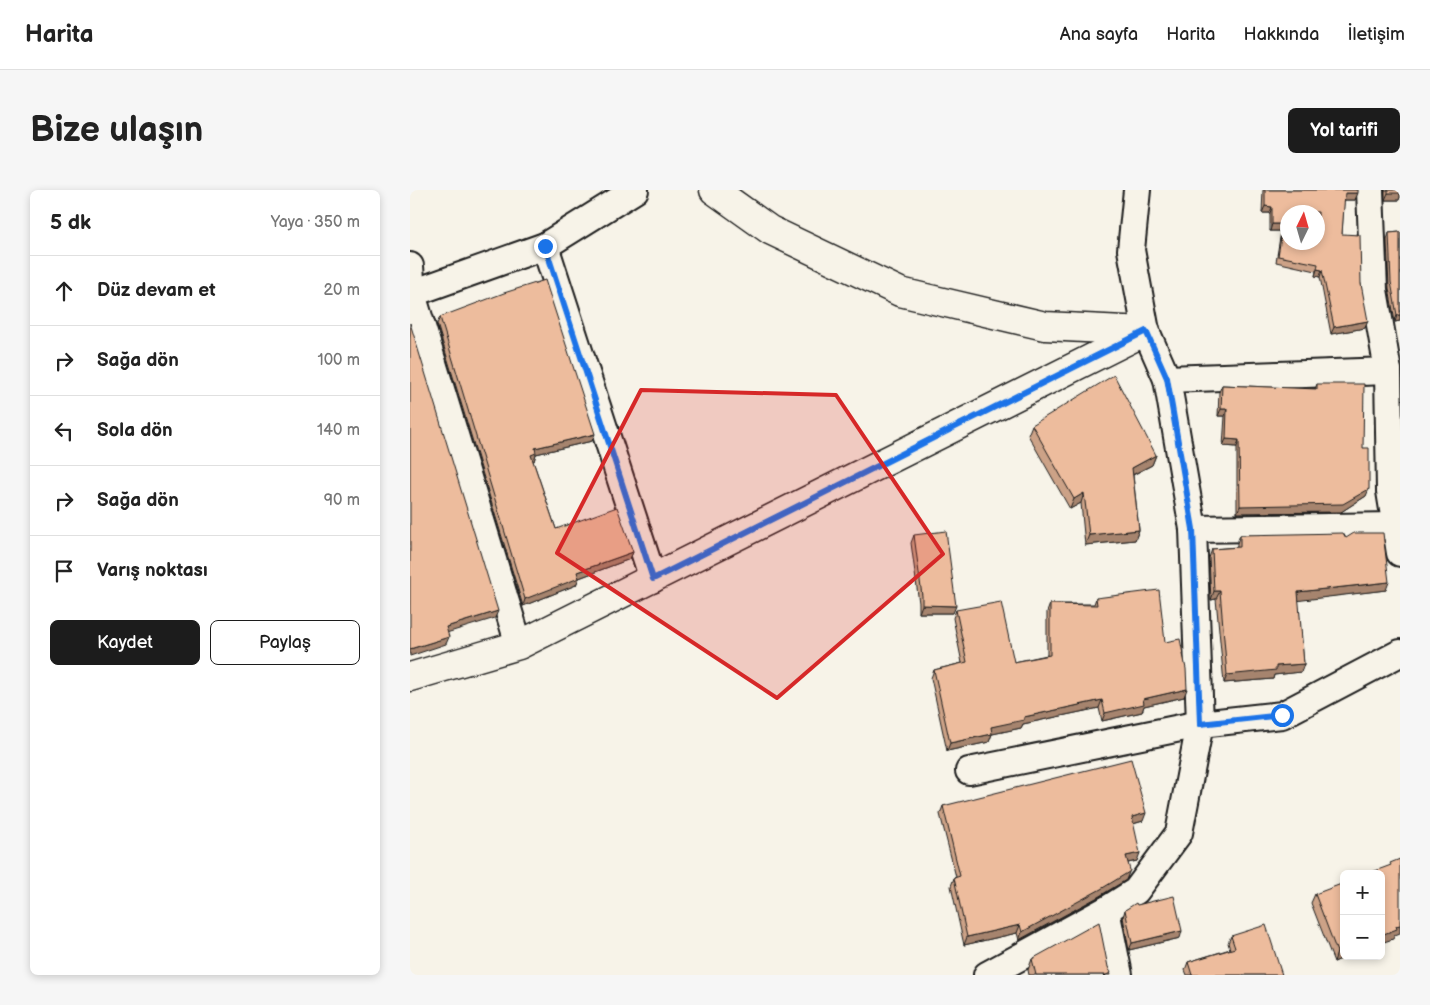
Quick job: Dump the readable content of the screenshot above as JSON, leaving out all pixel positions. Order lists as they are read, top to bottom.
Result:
{
  "north": "top",
  "page": {
    "header": "Harita",
    "nav": [
      "Ana sayfa",
      "Harita",
      "Hakkında",
      "İletişim"
    ],
    "buttons": [
      "Yol tarifi",
      ["Kaydet", "Paylaş"]
    ],
    "title": "Bize ulaşın",
    "heading": ["5 dk", "Yaya · 350 m"],
    "list": [
      ["Düz devam et", "20 m"],
      ["Sağa dön", "100 m"],
      ["Sola dön", "140 m"],
      ["Sağa dön", "90 m"],
      "Varış noktası"
    ],
    "map_buttons": ["+", "−"]
  }
}
